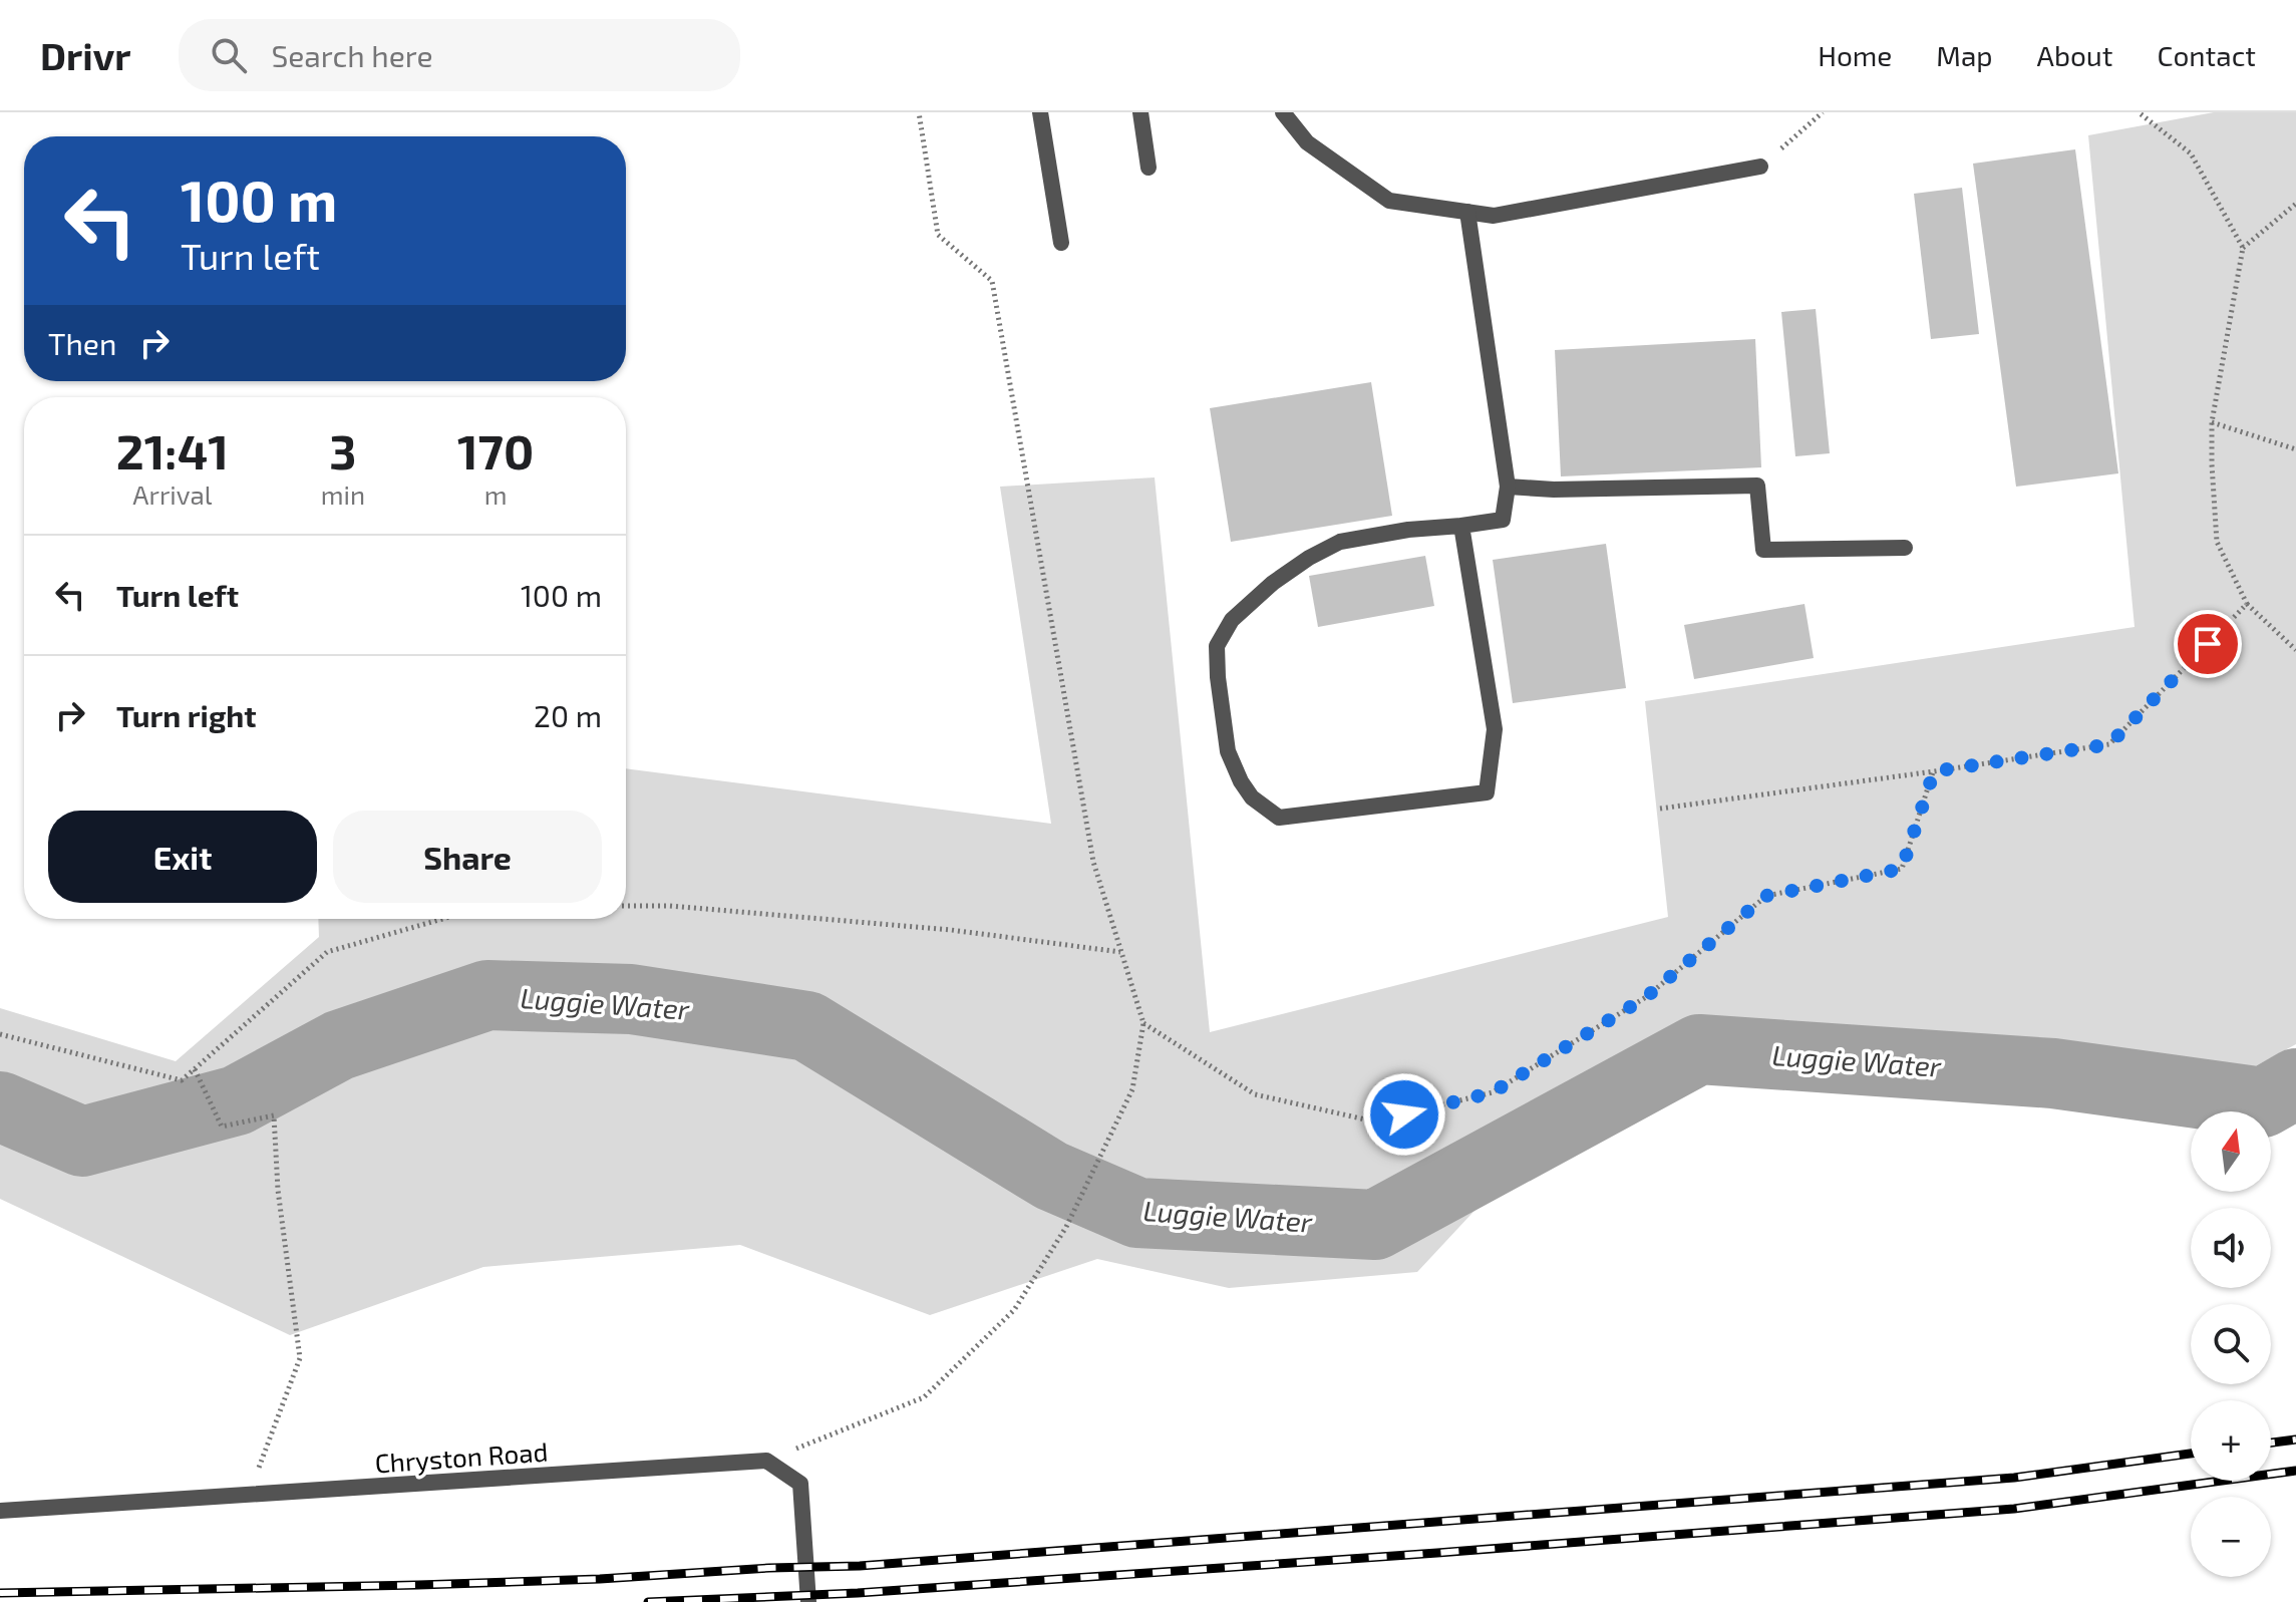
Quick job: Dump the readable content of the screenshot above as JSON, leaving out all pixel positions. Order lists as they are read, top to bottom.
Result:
{
  "streets": {
    "street": ["Chryston Road"]
  },
  "water": ["Luggie Water"],
  "north": "top",
  "page": {
    "header": "Drivr",
    "search": "Search here",
    "nav": [
      "Home",
      "Map",
      "About",
      "Contact"
    ],
    "turn": ["100 m", "Turn left"],
    "then": "Then",
    "eta": [
      "21:41",
      "Arrival",
      "3",
      "min",
      "170",
      "m"
    ],
    "list": [
      {
        "name": "Turn left",
        "value": "100 m"
      },
      {
        "name": "Turn right",
        "value": "20 m"
      }
    ],
    "buttons": ["Exit", "Share"],
    "map_buttons": ["+", "−"]
  }
}
